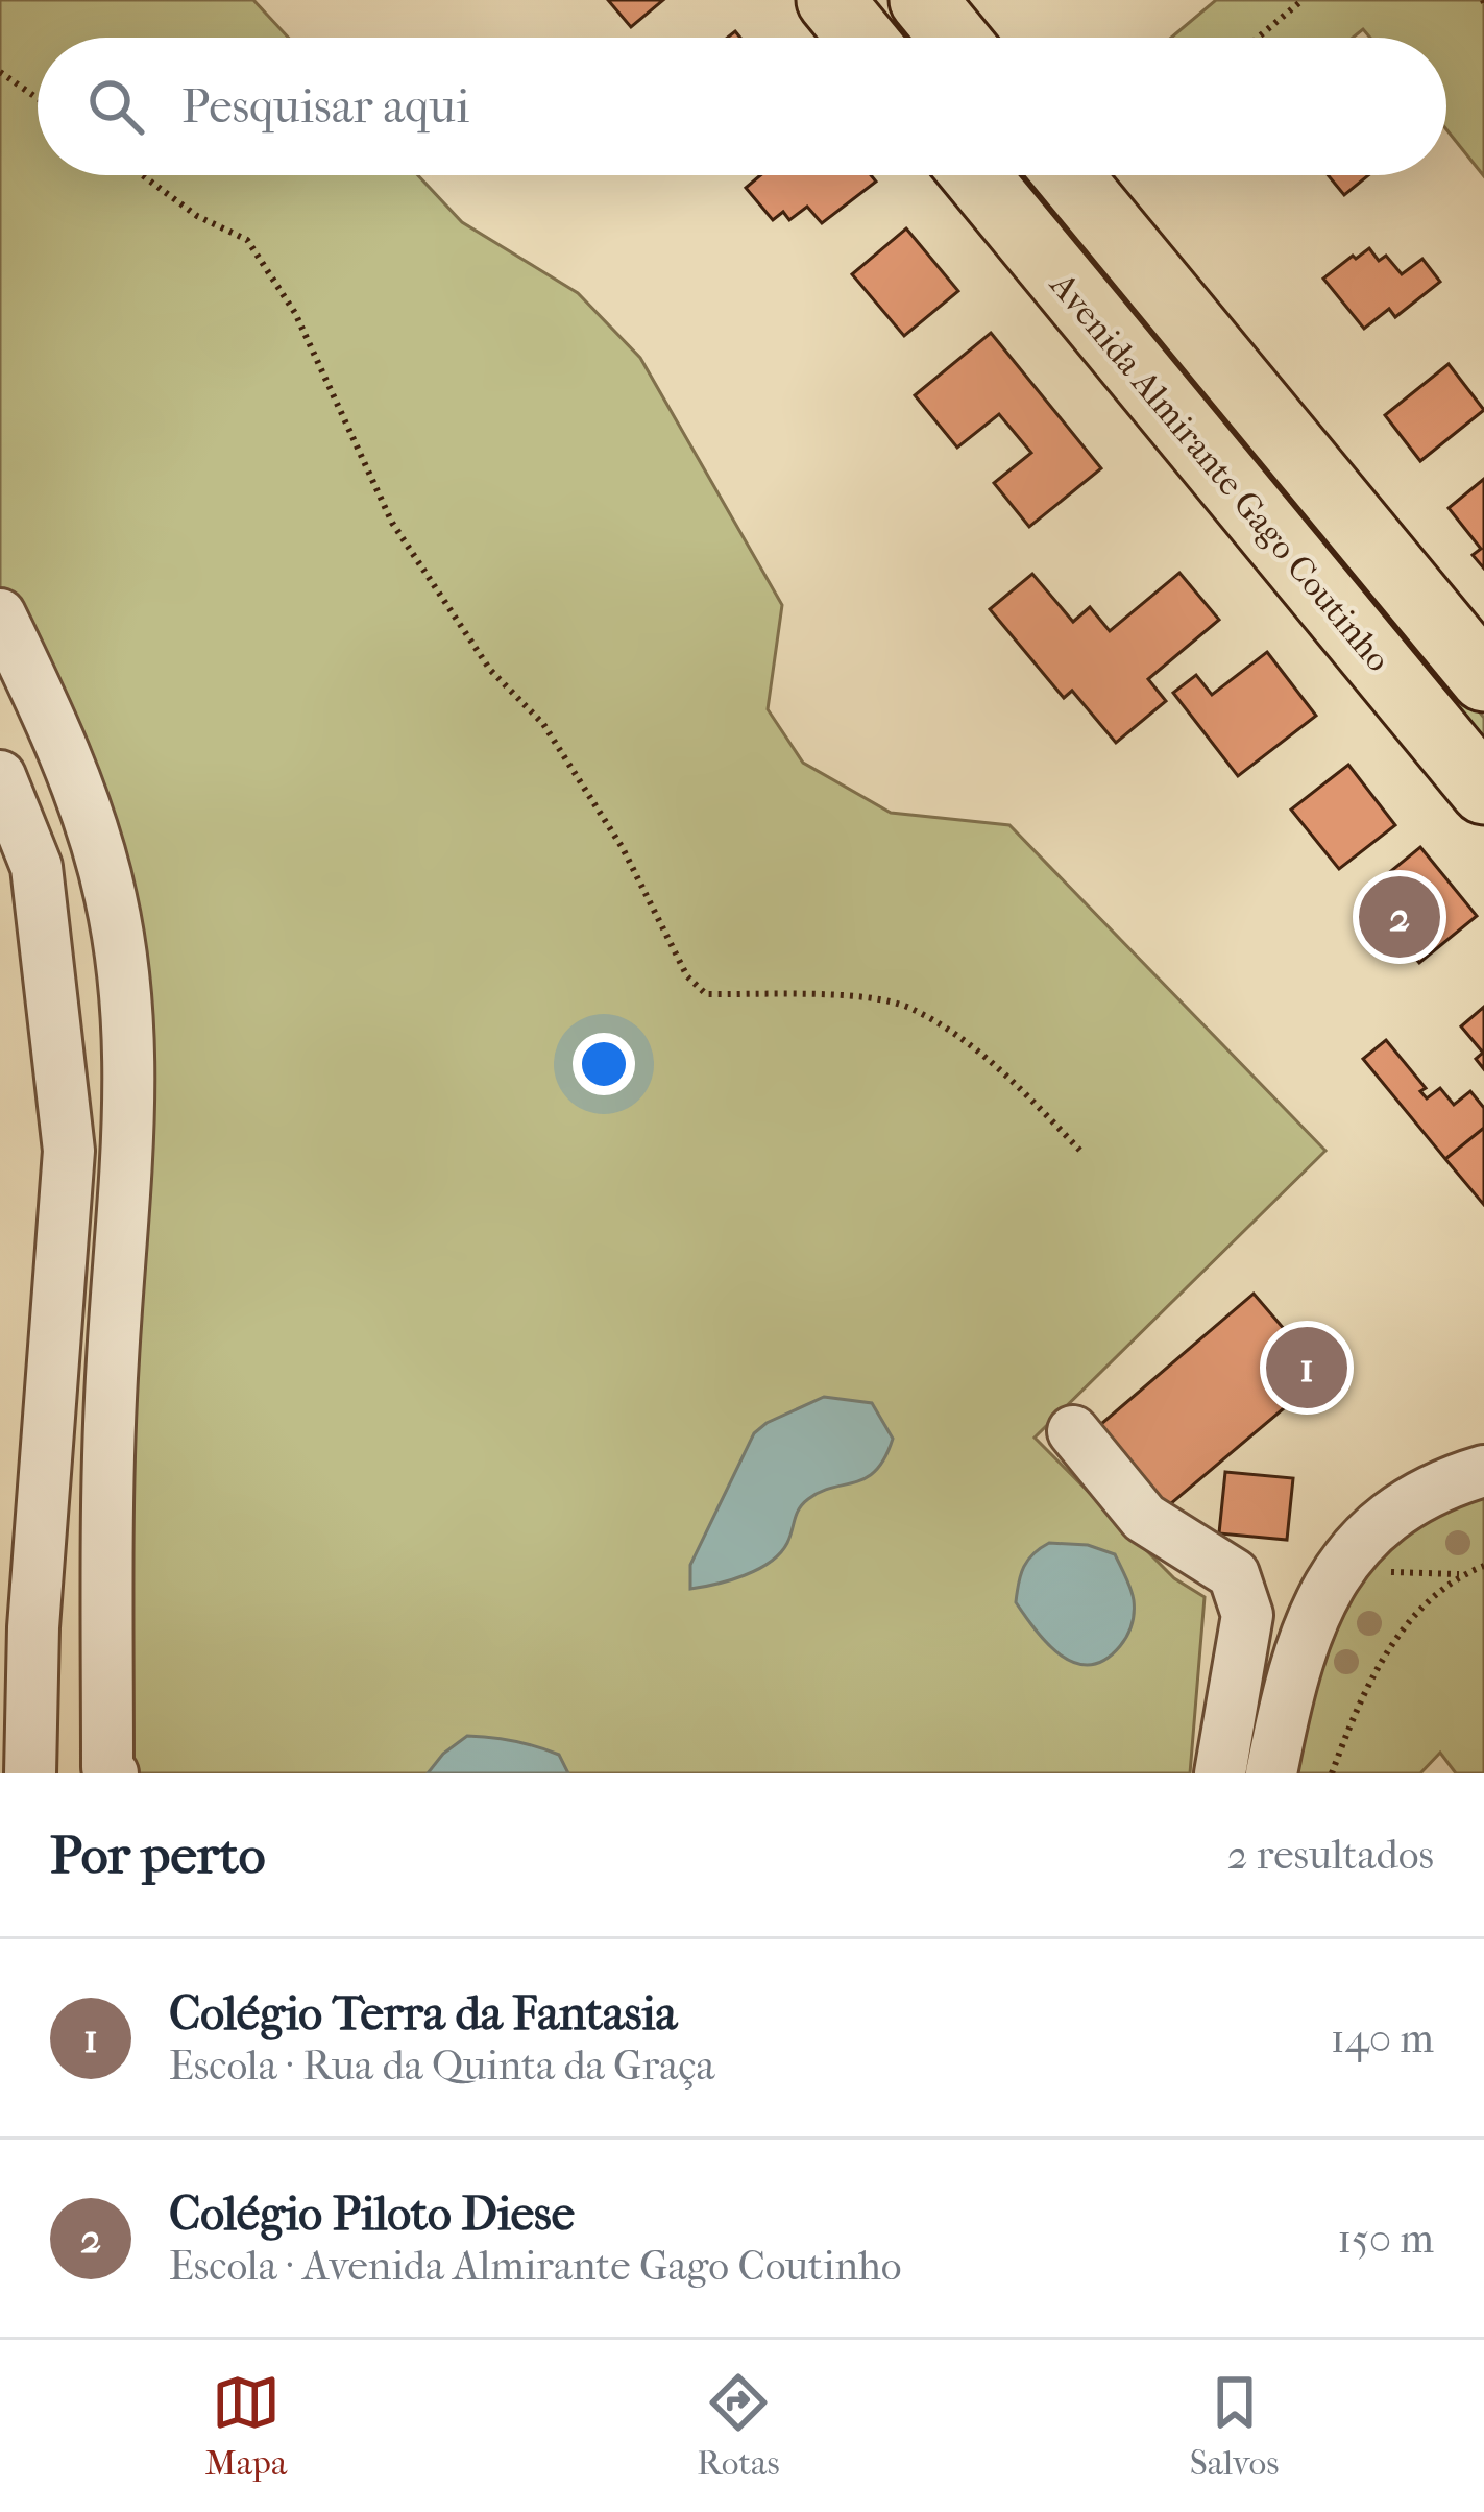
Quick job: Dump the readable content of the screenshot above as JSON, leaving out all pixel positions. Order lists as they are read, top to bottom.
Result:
{
  "streets": {
    "main road": ["Avenida Almirante Gago Coutinho"]
  },
  "page": {
    "search": "Pesquisar aqui",
    "pins": ["2", "1"],
    "heading": ["Por perto", "2 resultados"],
    "list": [
      {
        "mark": "1",
        "name": "Colégio Terra da Fantasia",
        "note": "Escola · Rua da Quinta da Graça",
        "value": "140 m"
      },
      {
        "mark": "2",
        "name": "Colégio Piloto Diese",
        "note": "Escola · Avenida Almirante Gago Coutinho",
        "value": "150 m"
      }
    ],
    "nav": ["Mapa", "Rotas", "Salvos"]
  }
}
